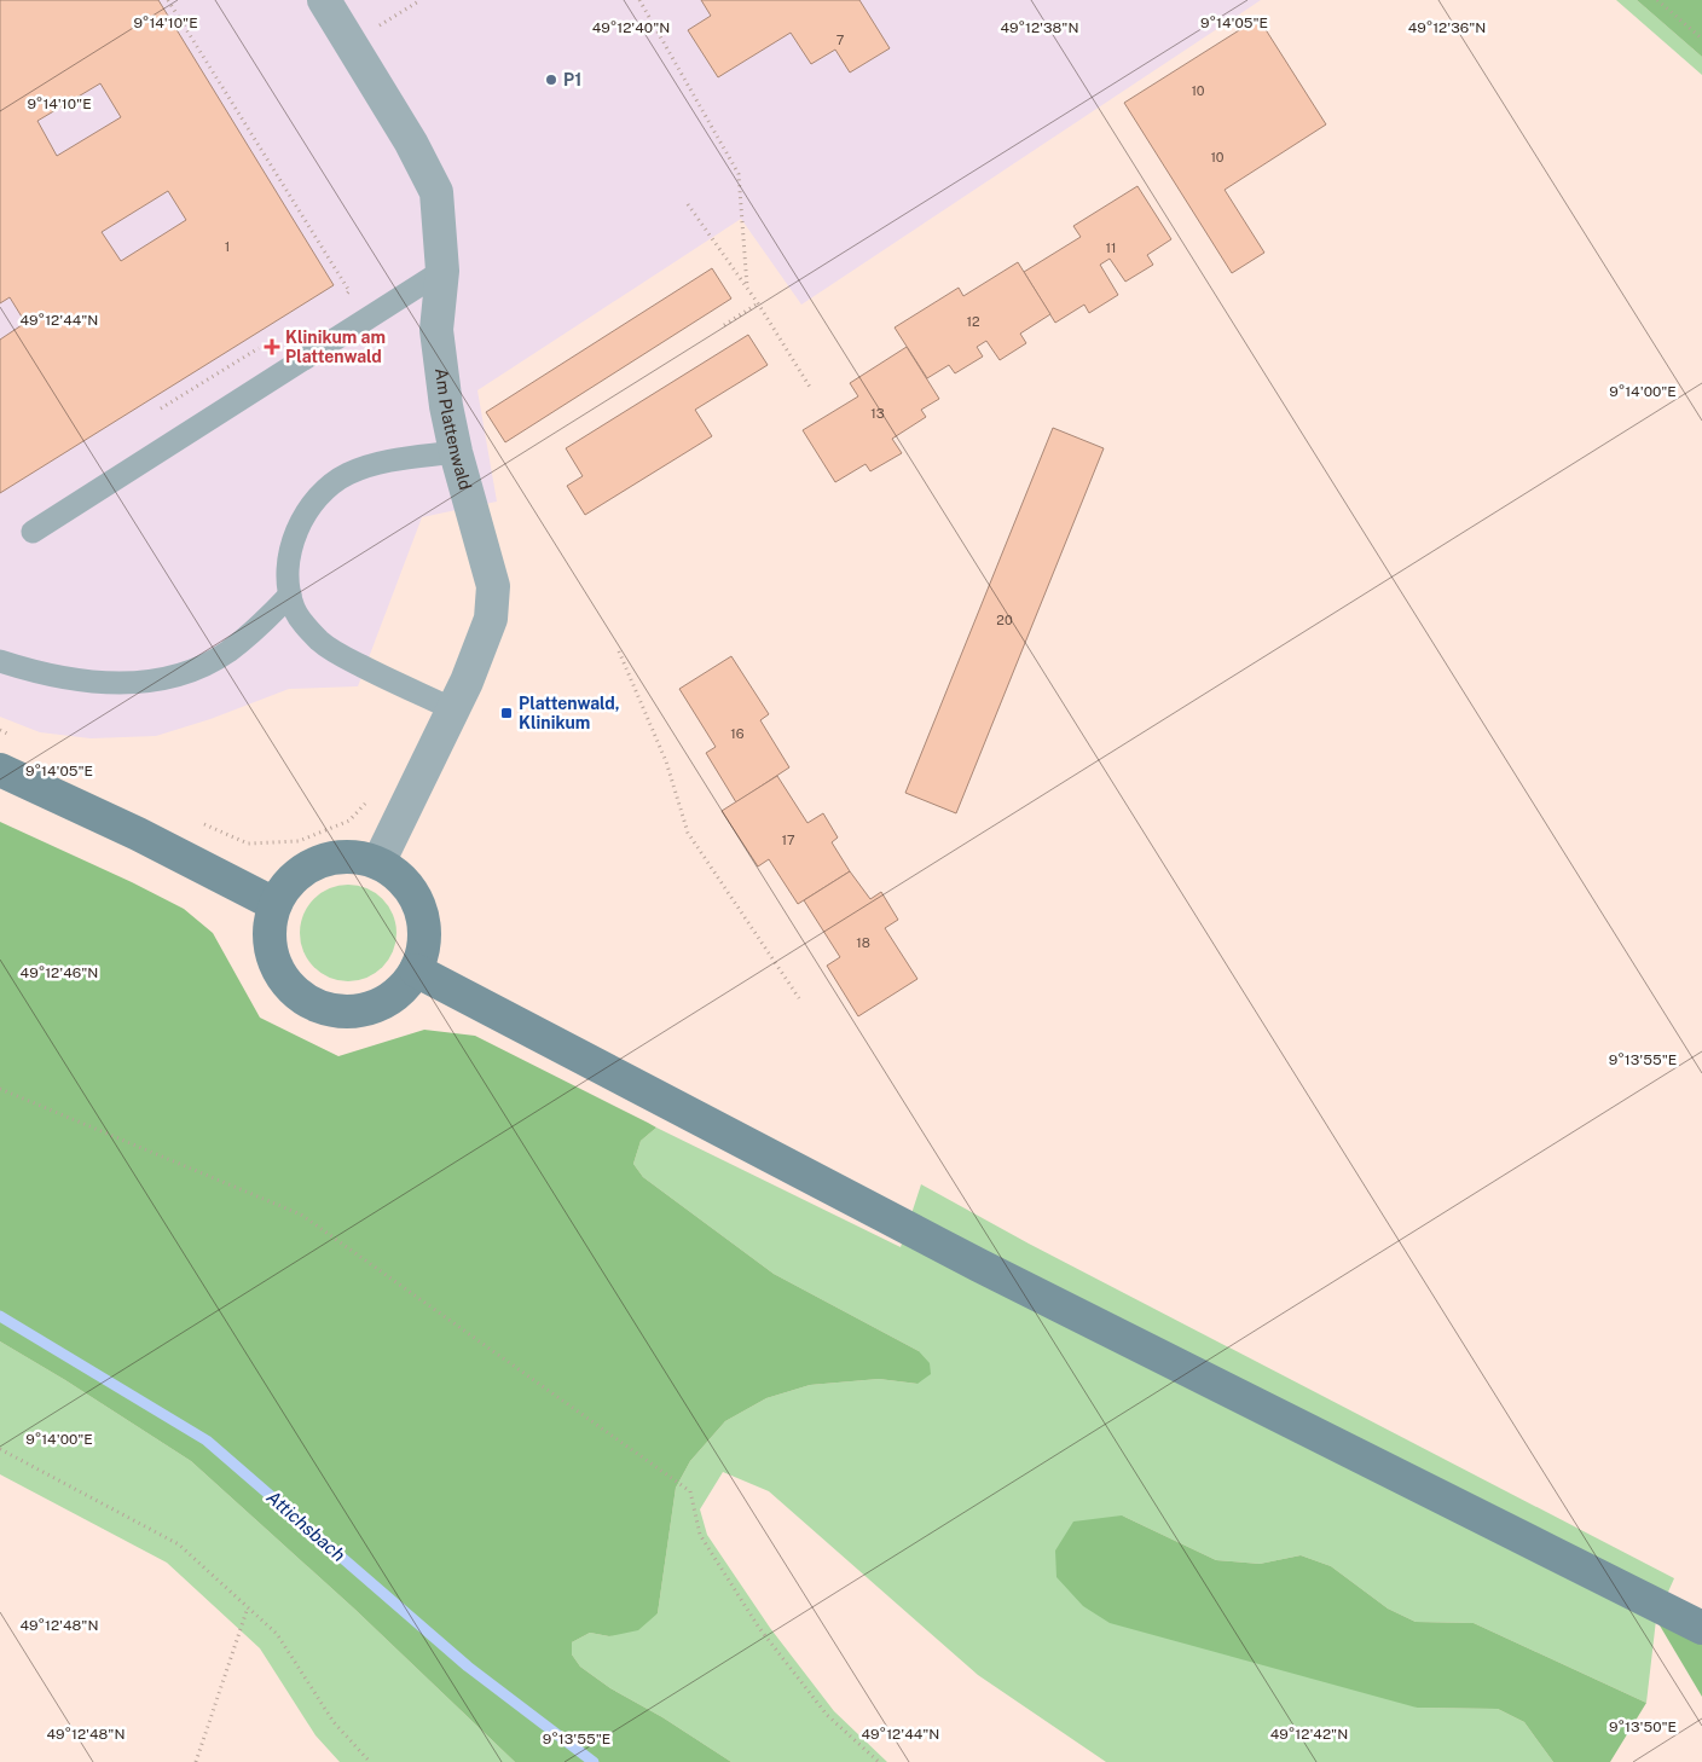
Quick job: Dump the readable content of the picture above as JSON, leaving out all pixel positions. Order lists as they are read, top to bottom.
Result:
{
  "streets": {
    "street": ["Am Plattenwald"]
  },
  "water": ["Attichsbach"],
  "places": {
    "other": ["P1"],
    "health": ["Klinikum am Plattenwald"],
    "transit": ["Plattenwald, Klinikum"]
  },
  "house_numbers": [
    "7",
    "10",
    "10",
    "1",
    "11",
    "12",
    "13",
    "20",
    "16",
    "17",
    "18"
  ],
  "coordinates": [
    "9°14'10\"E",
    "9°14'05\"E",
    "49°12'36\"N",
    "49°12'40\"N",
    "49°12'38\"N",
    "49°12'44\"N",
    "9°14'00\"E",
    "49°12'46\"N",
    "9°13'55\"E",
    "49°12'48\"N",
    "9°13'50\"E",
    "49°12'42\"N"
  ]
}
